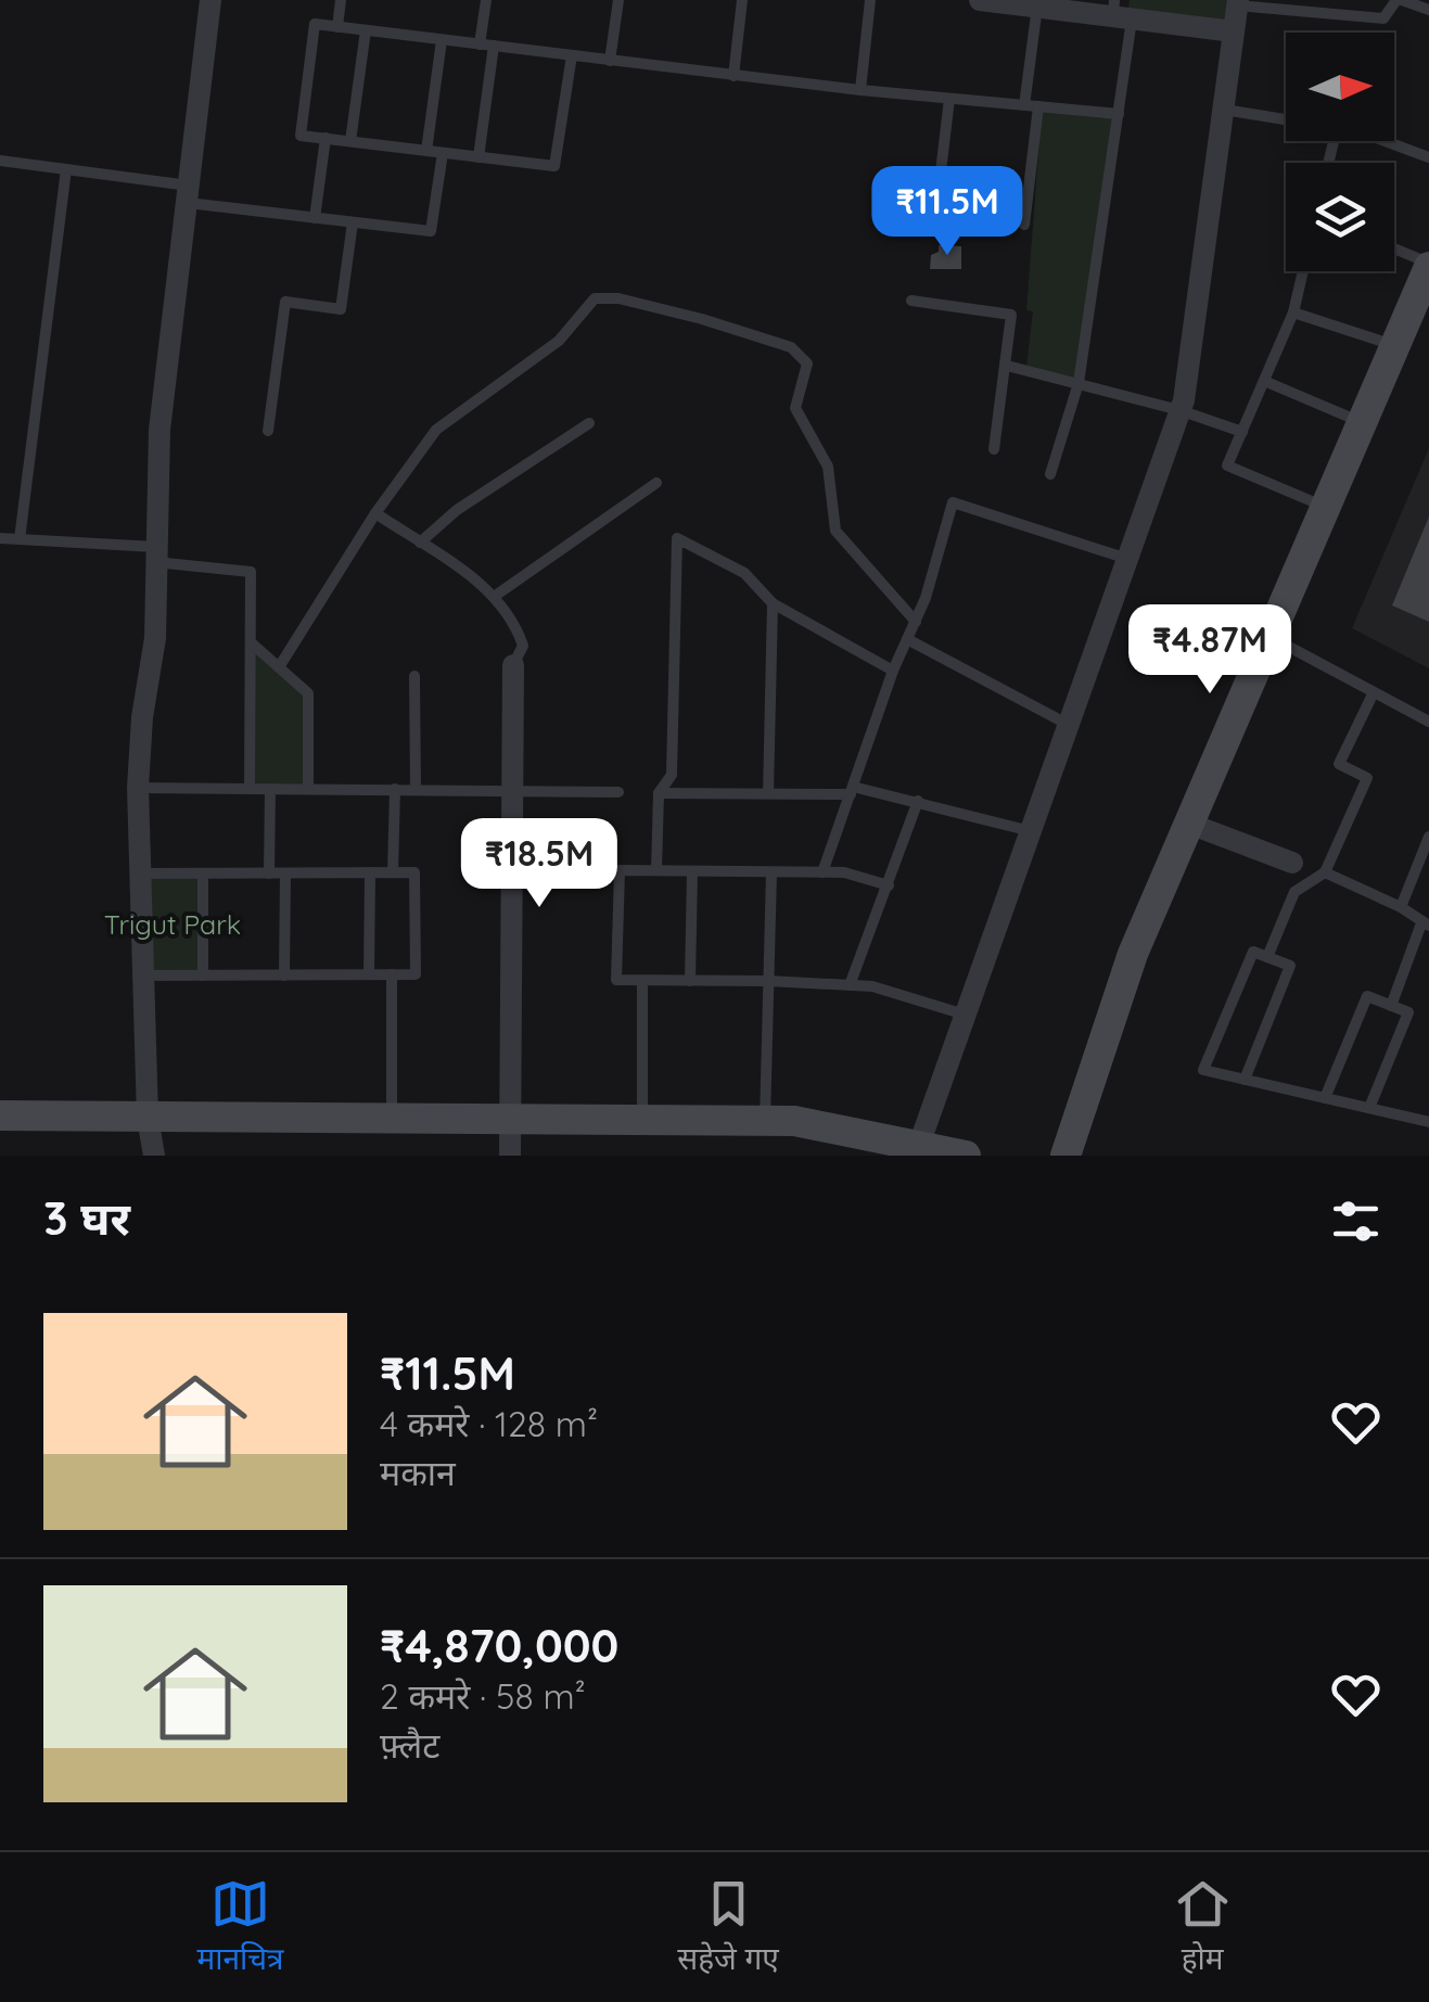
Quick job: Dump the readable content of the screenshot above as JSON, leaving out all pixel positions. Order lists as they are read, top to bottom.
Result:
{
  "parks": ["Trigut Park"],
  "north": "right",
  "page": {
    "price": ["₹11.5M", "₹4.87M", "₹18.5M"],
    "heading": "3 घर",
    "list": [
      {
        "name": "₹11.5M",
        "note": "4 कमरे · 128 m² · मकान"
      },
      {
        "name": "₹4,870,000",
        "note": "2 कमरे · 58 m² · फ़्लैट"
      }
    ],
    "tabs": ["मानचित्र", "सहेजे गए", "होम"]
  }
}
